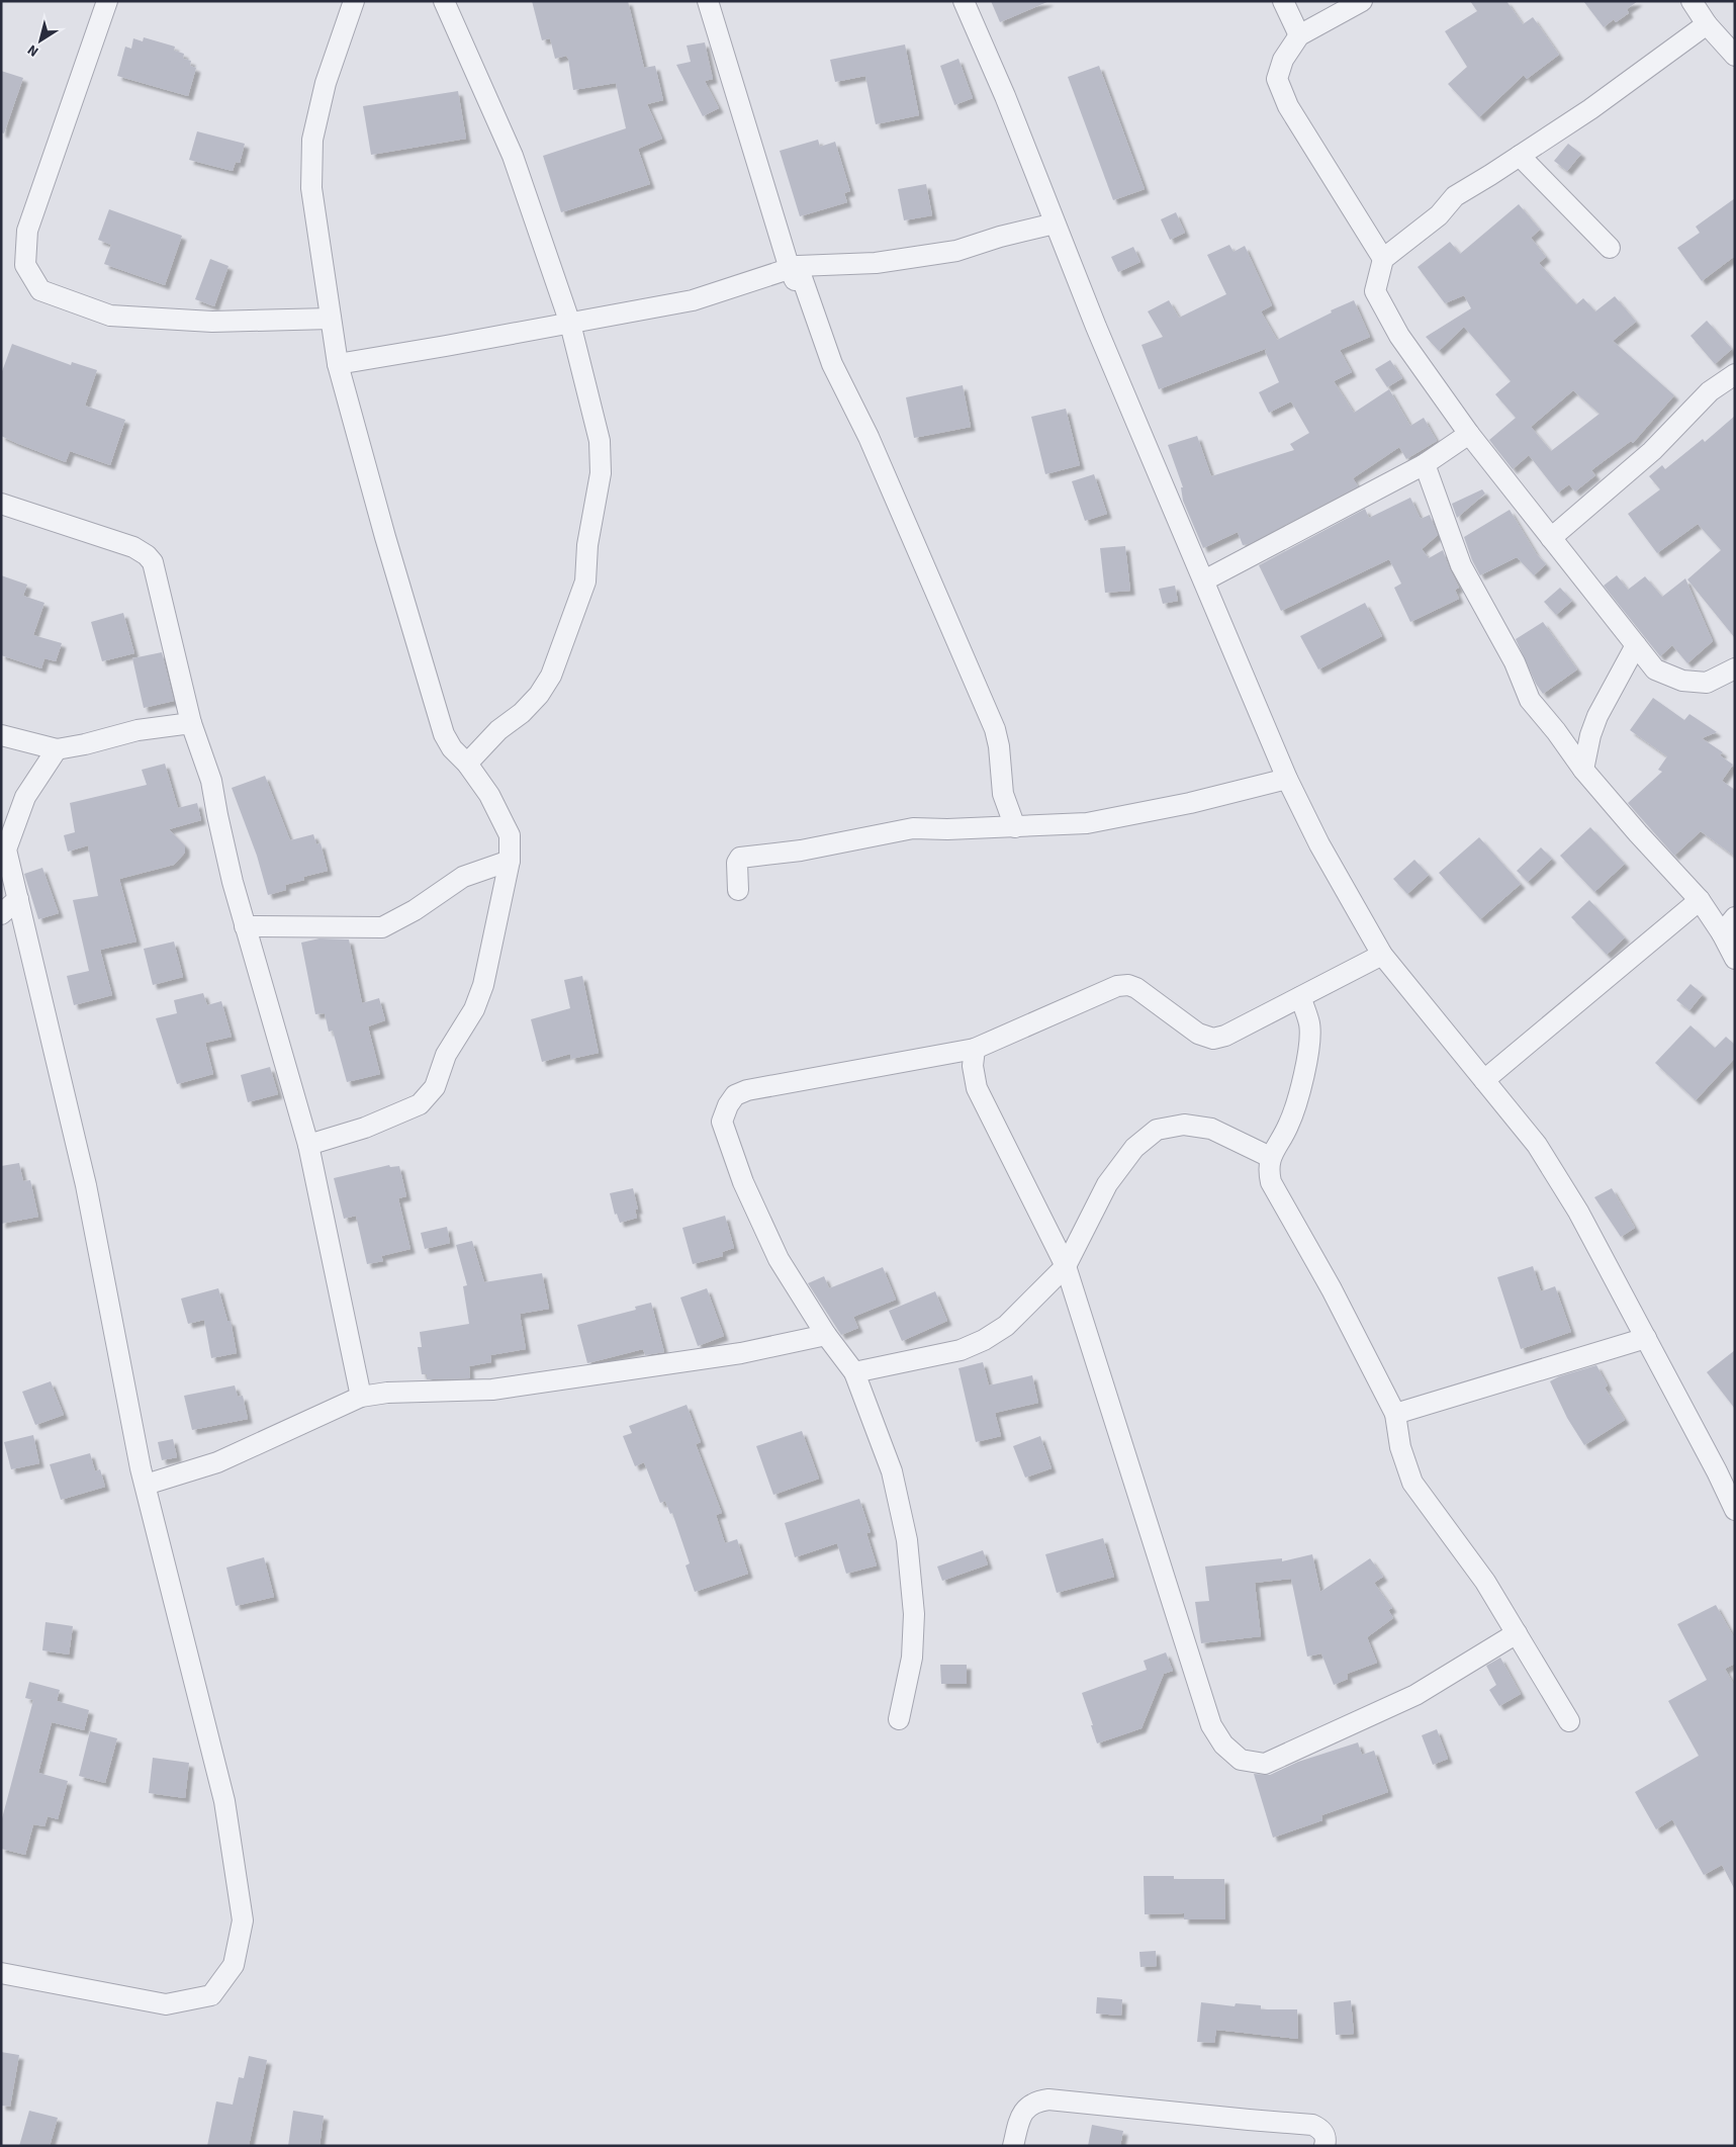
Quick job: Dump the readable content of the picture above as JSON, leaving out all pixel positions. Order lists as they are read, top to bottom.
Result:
{
  "north": "bottom left"
}
